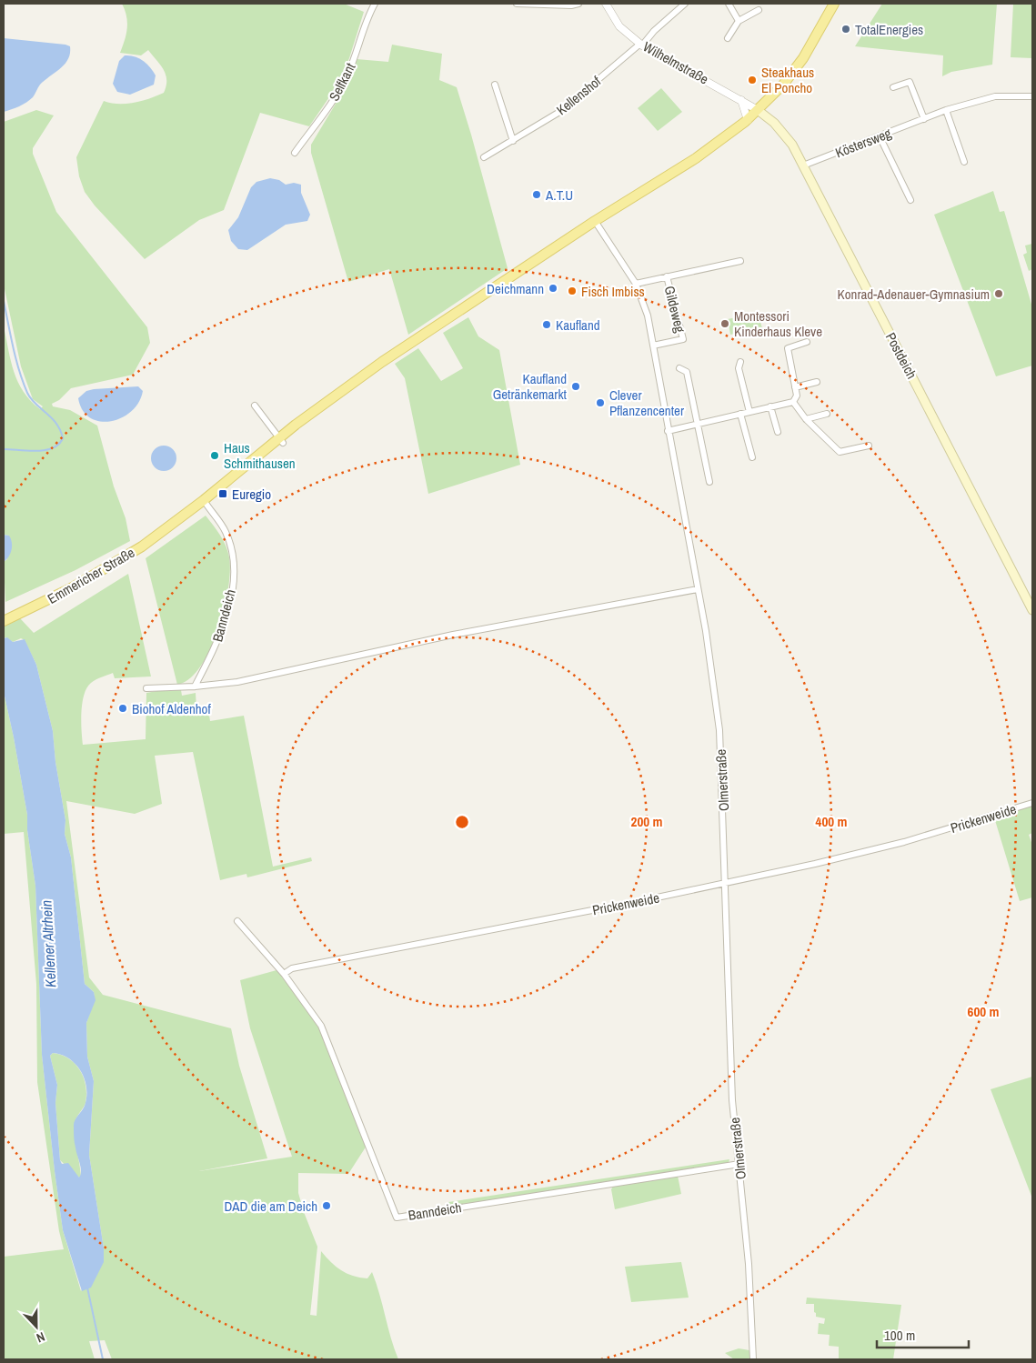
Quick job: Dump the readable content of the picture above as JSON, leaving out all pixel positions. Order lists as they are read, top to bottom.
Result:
{
  "streets": {
    "main road": ["Postdeich", "Emmericher Straße"],
    "street": [
      "Wilhelmstraße",
      "Selfkant",
      "Kellenshof",
      "Köstersweg",
      "Gildeweg",
      "Banndeich",
      "Olmerstraße",
      "Prickenweide"
    ]
  },
  "crossings": [
    ["Wilhelmstraße", "Kellenshof"],
    ["Wilhelmstraße", "Postdeich"],
    ["Wilhelmstraße", "Emmericher Straße"],
    ["Köstersweg", "Postdeich"],
    ["Gildeweg", "Olmerstraße"],
    ["Postdeich", "Emmericher Straße"],
    ["Emmericher Straße", "Banndeich"],
    ["Emmericher Straße", "Olmerstraße"],
    ["Banndeich", "Olmerstraße"],
    ["Banndeich", "Prickenweide"],
    ["Olmerstraße", "Prickenweide"]
  ],
  "water": ["Kellener Altrhein"],
  "places": {
    "other": [
      "TotalEnergies",
      "Steakhaus El Poncho",
      "A.T.U",
      "Deichmann",
      "Fisch Imbiss",
      "Konrad-Adenauer-Gymnasium",
      "Montessori Kinderhaus Kleve",
      "Kaufland",
      "Kaufland Getränkemarkt",
      "Clever Pflanzencenter",
      "Haus Schmithausen",
      "Biohof Aldenhof",
      "DAD die am Deich"
    ],
    "transit": ["Euregio"]
  },
  "scale_bar": "100 m",
  "north": "bottom",
  "rings": ["200 m", "400 m", "600 m"]
}
